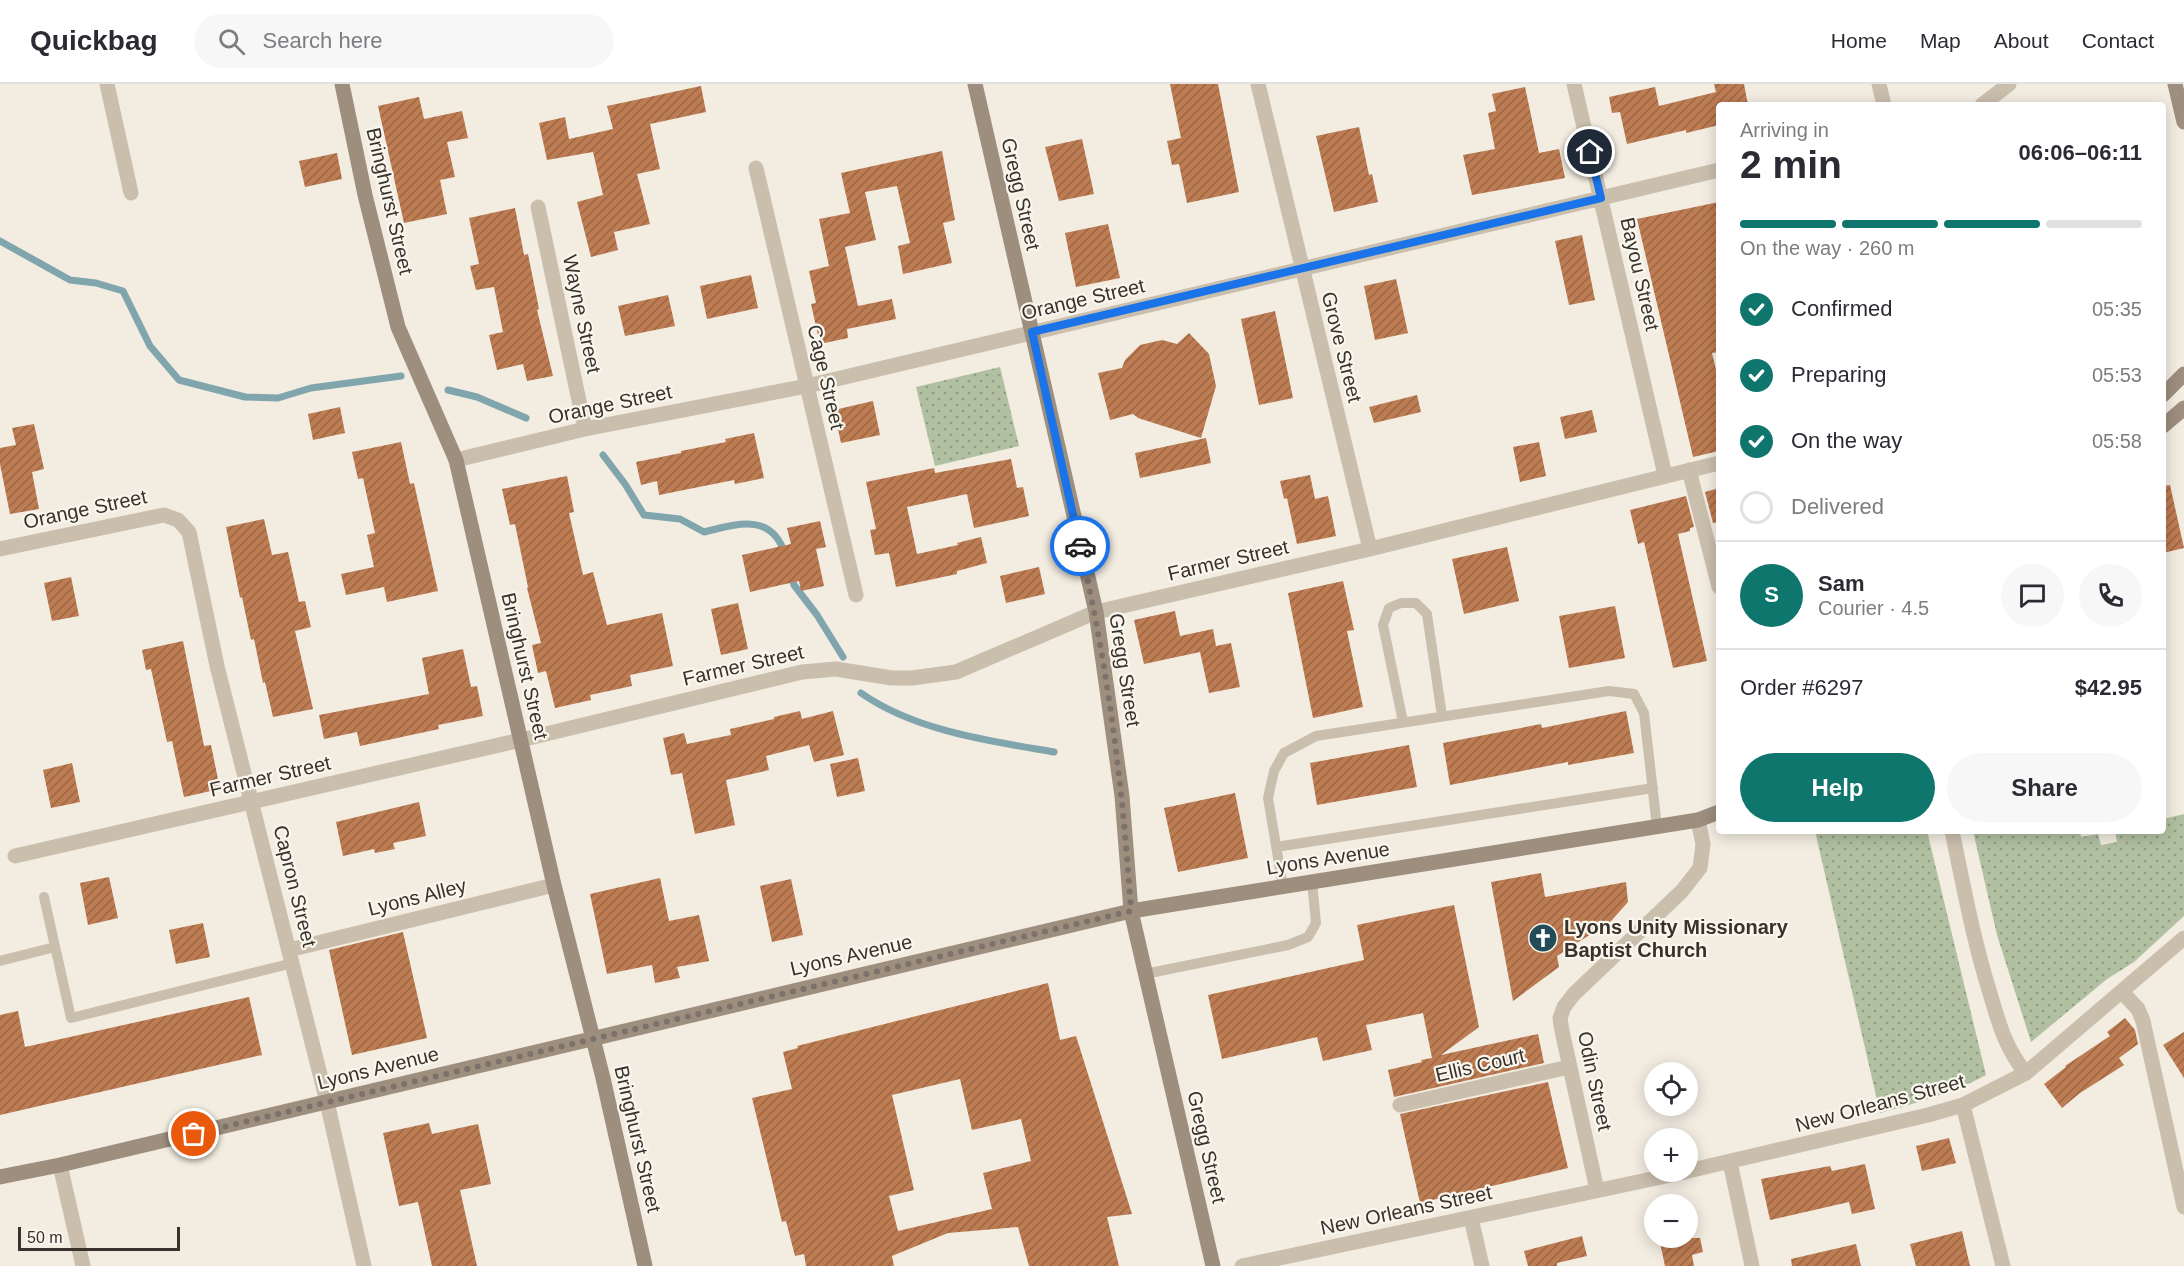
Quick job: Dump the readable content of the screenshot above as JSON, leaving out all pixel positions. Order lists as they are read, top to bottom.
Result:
{
  "streets": {
    "street": [
      "Gregg Street",
      "Bringhurst Street",
      "Bayou Street",
      "Orange Street",
      "Wayne Street",
      "Grove Street",
      "Cage Street",
      "Farmer Street",
      "Lyons Avenue",
      "Capron Street",
      "Lyons Alley",
      "Ellis Court",
      "Odin Street",
      "New Orleans Street"
    ]
  },
  "crossings": [
    ["Gregg Street", "Orange Street"],
    ["Gregg Street", "Farmer Street"],
    ["Gregg Street", "Lyons Avenue"],
    ["Bringhurst Street", "Orange Street"],
    ["Bringhurst Street", "Farmer Street"],
    ["Bringhurst Street", "Lyons Avenue"],
    ["Bringhurst Street", "Lyons Alley"],
    ["Bayou Street", "Orange Street"],
    ["Bayou Street", "Farmer Street"],
    ["Orange Street", "Wayne Street"],
    ["Orange Street", "Grove Street"],
    ["Orange Street", "Cage Street"],
    ["Orange Street", "Capron Street"],
    ["Grove Street", "Farmer Street"],
    ["Farmer Street", "Capron Street"],
    ["Lyons Avenue", "Capron Street"],
    ["Lyons Avenue", "Odin Street"],
    ["Capron Street", "Lyons Alley"],
    ["Ellis Court", "Odin Street"],
    ["Odin Street", "New Orleans Street"]
  ],
  "places": {
    "church": ["Lyons Unity Missionary Baptist Church"]
  },
  "scale_bar": "50 m",
  "page": {
    "header": "Quickbag",
    "search": "Search here",
    "nav": [
      "Home",
      "Map",
      "About",
      "Contact"
    ],
    "heading": ["2 min", "Arriving in", "06:06–06:11"],
    "panel": [
      "Sam",
      "Courier · 4.5",
      "Order #6297",
      "$42.95"
    ],
    "bar": "On the way · 260 m",
    "list": [
      ["Confirmed", "05:35"],
      ["Preparing", "05:53"],
      ["On the way", "05:58"],
      "Delivered"
    ],
    "round": "S",
    "buttons": ["Help", "Share"],
    "map_buttons": ["+", "−"],
    "scale": "50 m"
  }
}
